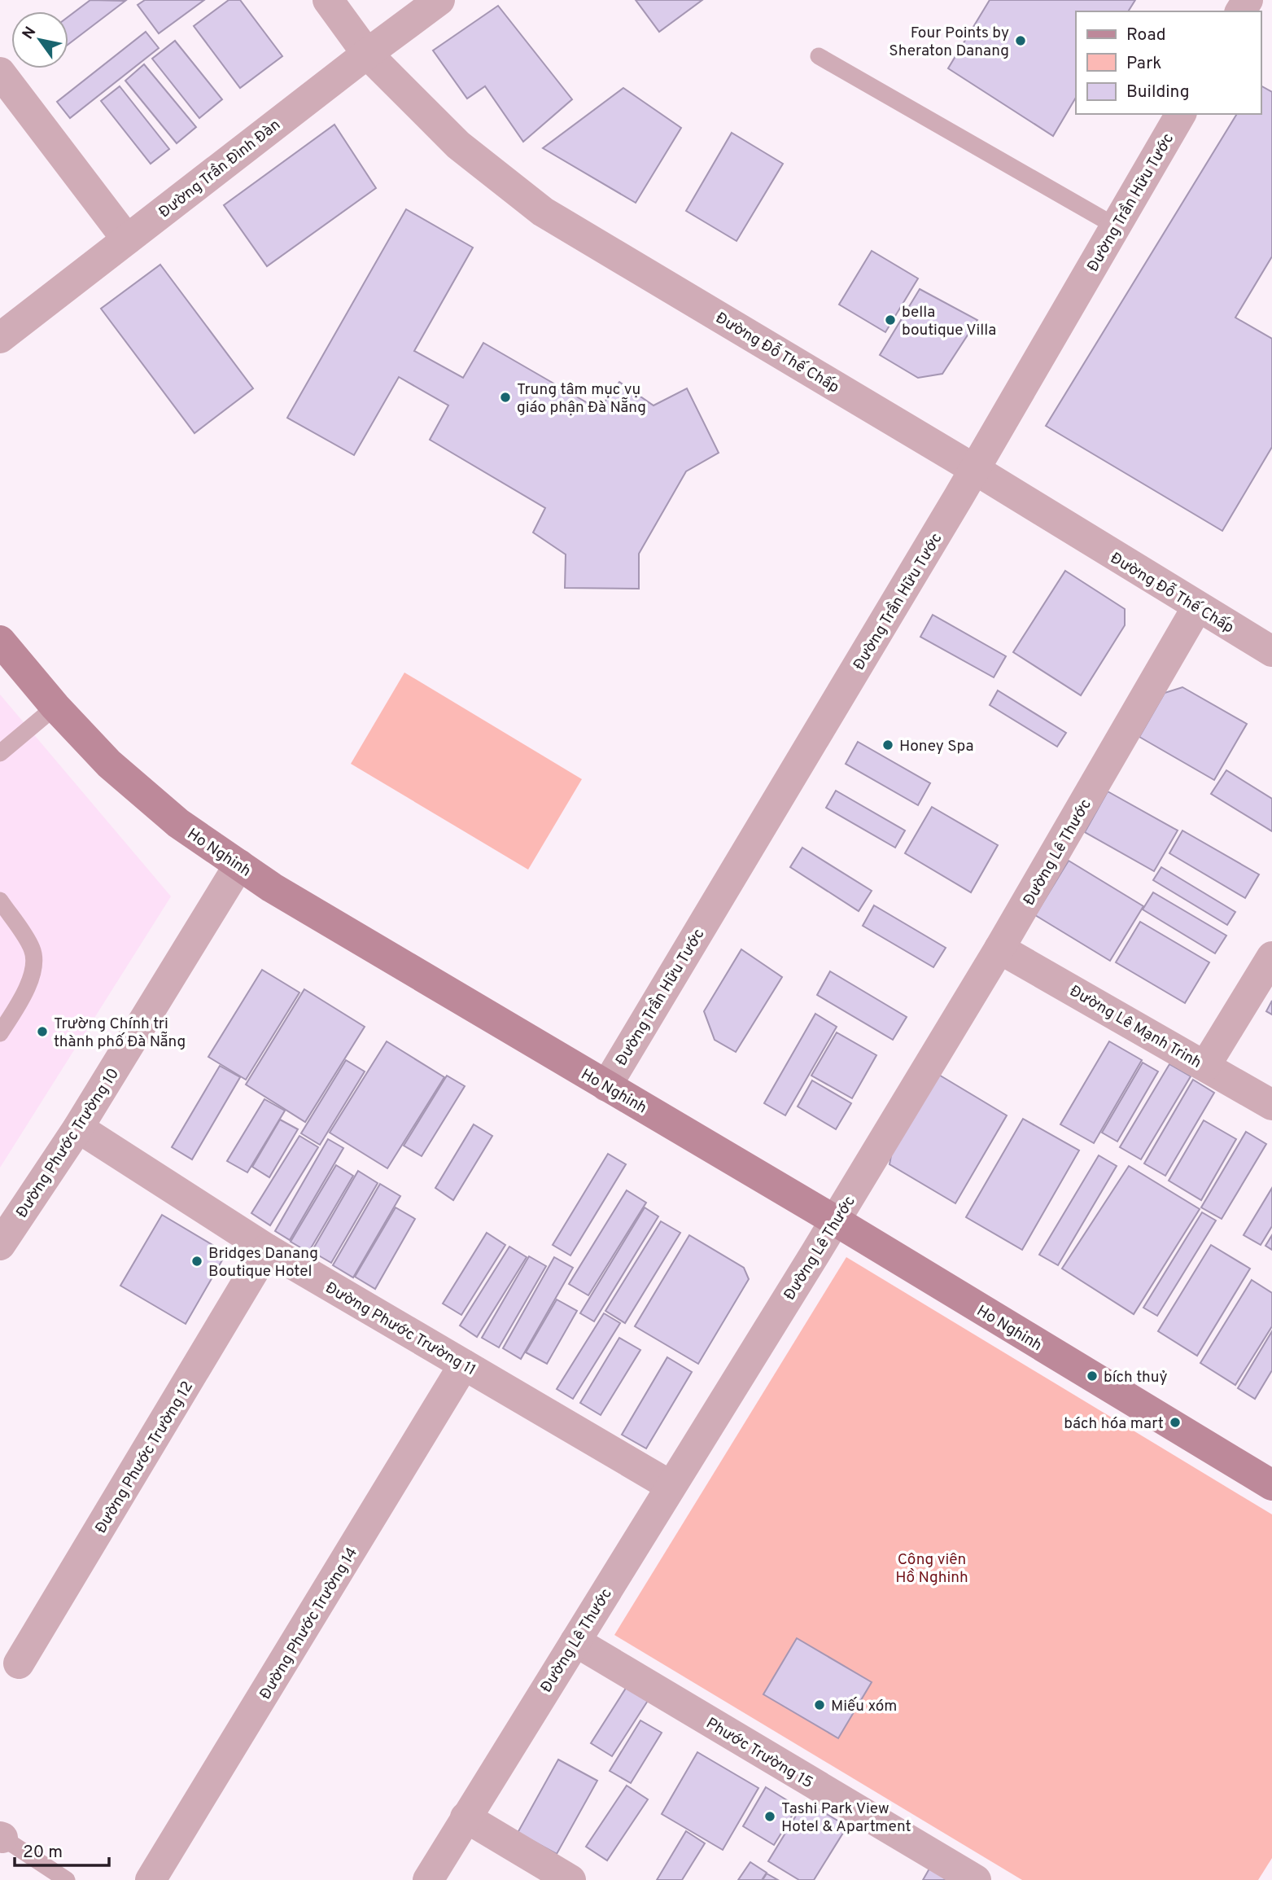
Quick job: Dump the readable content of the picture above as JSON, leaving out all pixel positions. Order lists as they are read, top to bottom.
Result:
{
  "streets": {
    "street": [
      "Đường Trần Đình Đàn",
      "Đường Trần Hữu Tước",
      "Đường Đỗ Thế Chấp",
      "Ho Nghinh",
      "Đường Lê Thước",
      "Đường Lê Mạnh Trinh",
      "Đường Phước Trường 10",
      "Đường Phước Trường 11",
      "Đường Phước Trường 12",
      "Đường Phước Trường 14",
      "Phước Trường 15"
    ]
  },
  "crossings": [
    ["Đường Trần Đình Đàn", "Đường Đỗ Thế Chấp"],
    ["Đường Trần Hữu Tước", "Đường Đỗ Thế Chấp"],
    ["Đường Trần Hữu Tước", "Ho Nghinh"],
    ["Đường Đỗ Thế Chấp", "Đường Lê Thước"],
    ["Ho Nghinh", "Đường Lê Thước"],
    ["Ho Nghinh", "Đường Phước Trường 10"],
    ["Đường Lê Thước", "Đường Lê Mạnh Trinh"],
    ["Đường Lê Thước", "Đường Phước Trường 11"],
    ["Đường Lê Thước", "Phước Trường 15"],
    ["Đường Phước Trường 10", "Đường Phước Trường 11"],
    ["Đường Phước Trường 11", "Đường Phước Trường 12"],
    ["Đường Phước Trường 11", "Đường Phước Trường 14"]
  ],
  "parks": ["Công viên Hồ Nghinh"],
  "places": [
    "Four Points by Sheraton Danang",
    "bella boutique Villa",
    "Trung tâm mục vụ giáo phận Đà Nẵng",
    "Honey Spa",
    "Trường Chính trị thành phố Đà Nẵng",
    "Bridges Danang Boutique Hotel",
    "bích thuỷ",
    "bách hóa mart",
    "Miếu xóm",
    "Tashi Park View Hotel & Apartment"
  ],
  "legend": ["Road", "Park", "Building"],
  "scale_bar": "20 m",
  "north": "top left"
}
